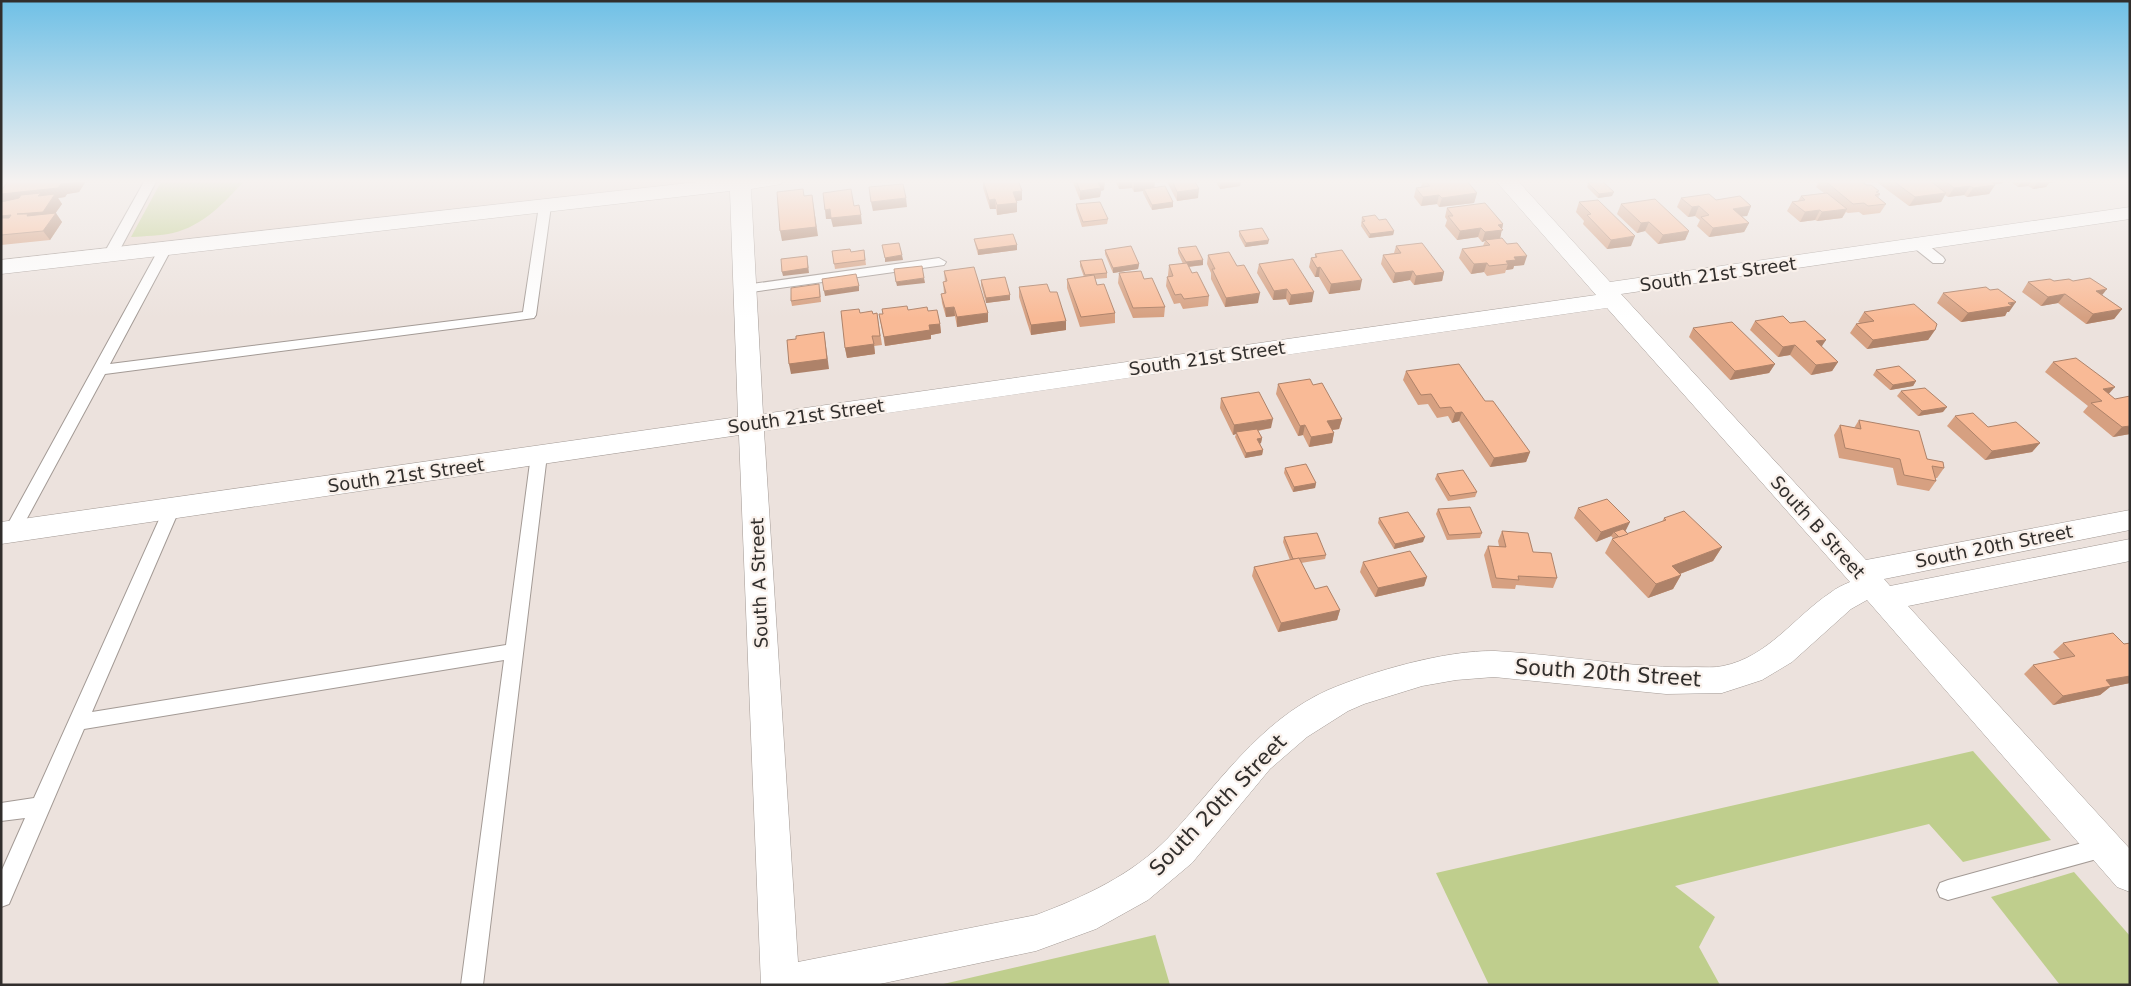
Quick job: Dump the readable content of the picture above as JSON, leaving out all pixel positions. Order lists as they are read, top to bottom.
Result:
{
  "streets": {
    "street": [
      "South 21st Street",
      "South B Street",
      "South 20th Street",
      "South A Street"
    ]
  },
  "crossings": [
    ["South 21st Street", "South B Street"],
    ["South 21st Street", "South A Street"],
    ["South B Street", "South 20th Street"],
    ["South 20th Street", "South A Street"]
  ]
}
